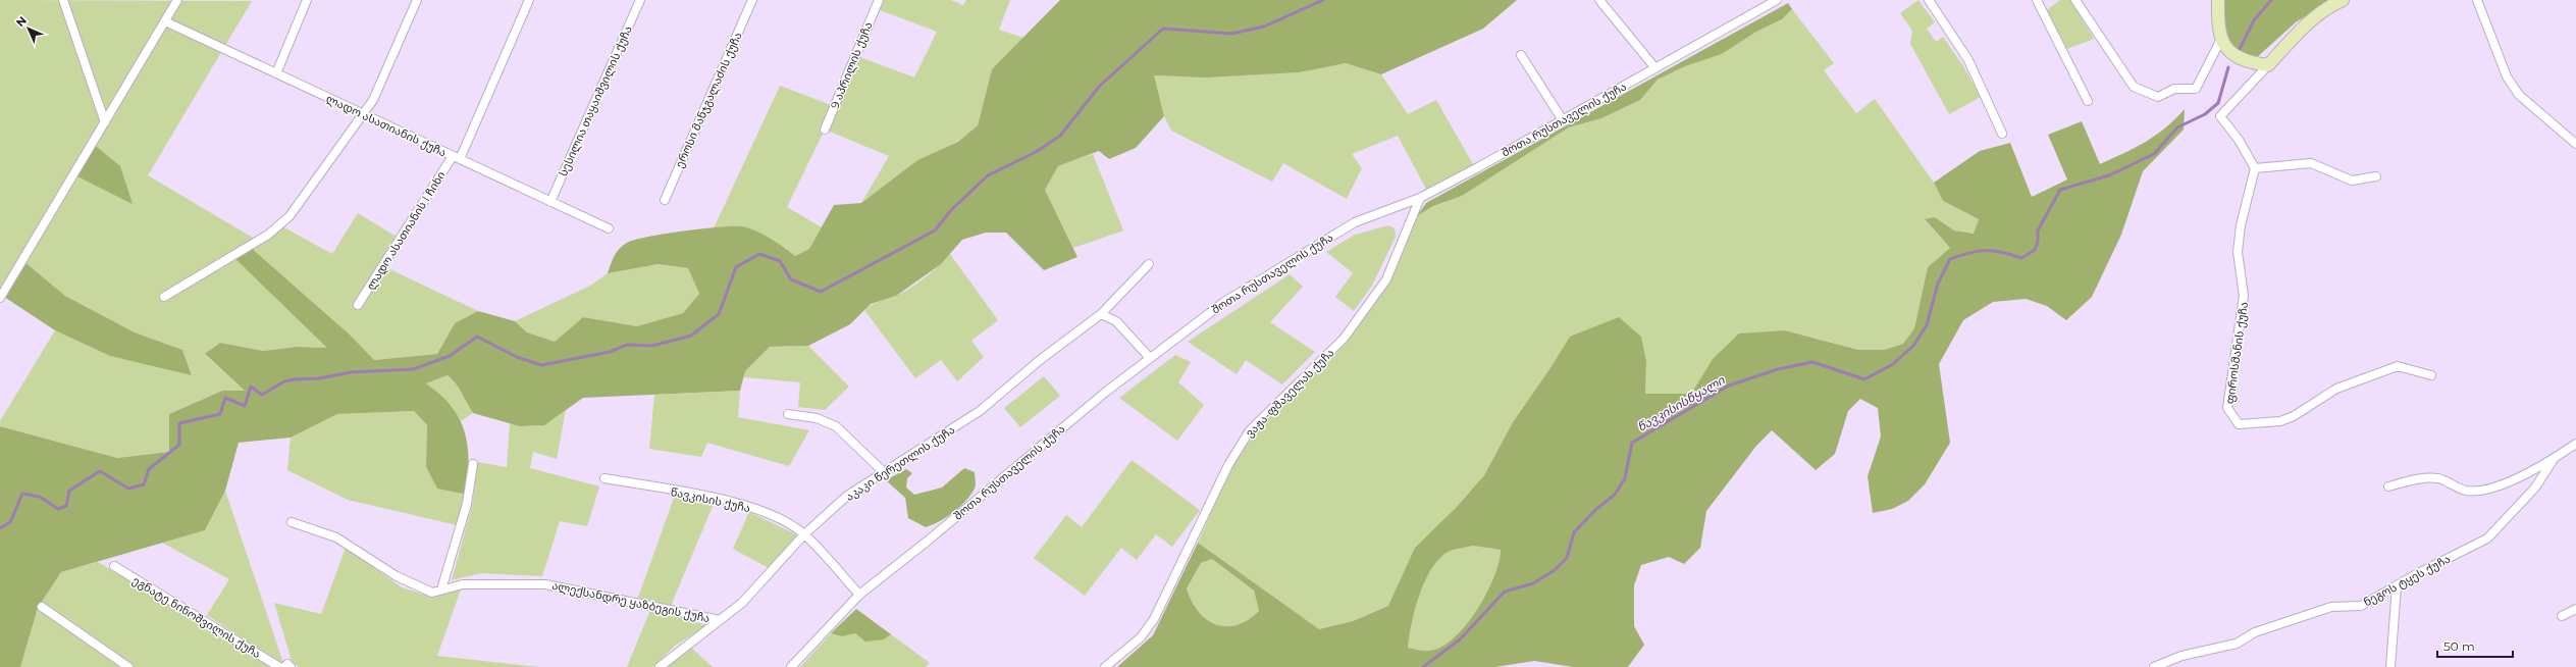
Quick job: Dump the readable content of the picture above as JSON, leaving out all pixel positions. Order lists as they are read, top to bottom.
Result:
{
  "streets": {
    "street": [
      "9 აპრილის ქუჩა",
      "ეროსი მანჯგალაძის ქუჩა",
      "სესილია თაყაიშვილის ქუჩა",
      "შოთა რუსთაველის ქუჩა",
      "ლადო ასათიანის ქუჩა",
      "ლადო ასათიანის I ჩიხი",
      "ფიროსმანის ქუჩა",
      "ვაჟა-ფშაველას ქუჩა",
      "აკაკი წერეთლის ქუჩა",
      "წავკისის ქუჩა",
      "ნეგოს ტყეს ქუჩა",
      "ალექსანდრე ყაზბეგის ქუჩა",
      "ეგნატე ნინოშვილის ქუჩა"
    ]
  },
  "crossings": [
    ["სესილია თაყაიშვილის ქუჩა", "ლადო ასათიანის ქუჩა"],
    ["შოთა რუსთაველის ქუჩა", "ვაჟა-ფშაველას ქუჩა"],
    ["შოთა რუსთაველის ქუჩა", "წავკისის ქუჩა"],
    ["ლადო ასათიანის ქუჩა", "ლადო ასათიანის I ჩიხი"],
    ["აკაკი წერეთლის ქუჩა", "წავკისის ქუჩა"],
    ["აკაკი წერეთლის ქუჩა", "ალექსანდრე ყაზბეგის ქუჩა"]
  ],
  "water": ["წავკისისწყალი"],
  "scale_bar": "50 m",
  "north": "top left"
}
